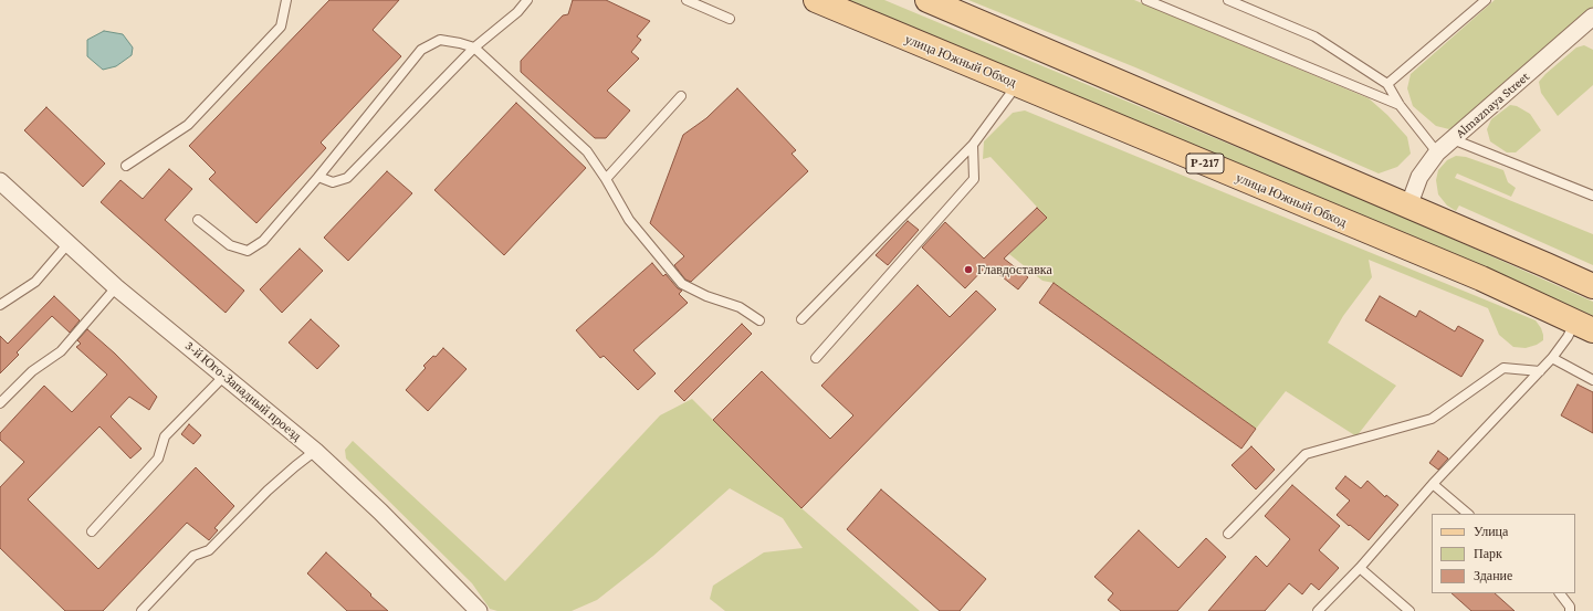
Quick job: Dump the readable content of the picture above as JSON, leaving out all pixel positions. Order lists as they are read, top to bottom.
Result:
{
  "streets": {
    "main road": ["улица Южный Обход", "Р-217"],
    "street": ["Almaznaya Street", "3-й Юго-Западный проезд"]
  },
  "places": ["Главдоставка"],
  "legend": ["Улица", "Парк", "Здание"]
}
